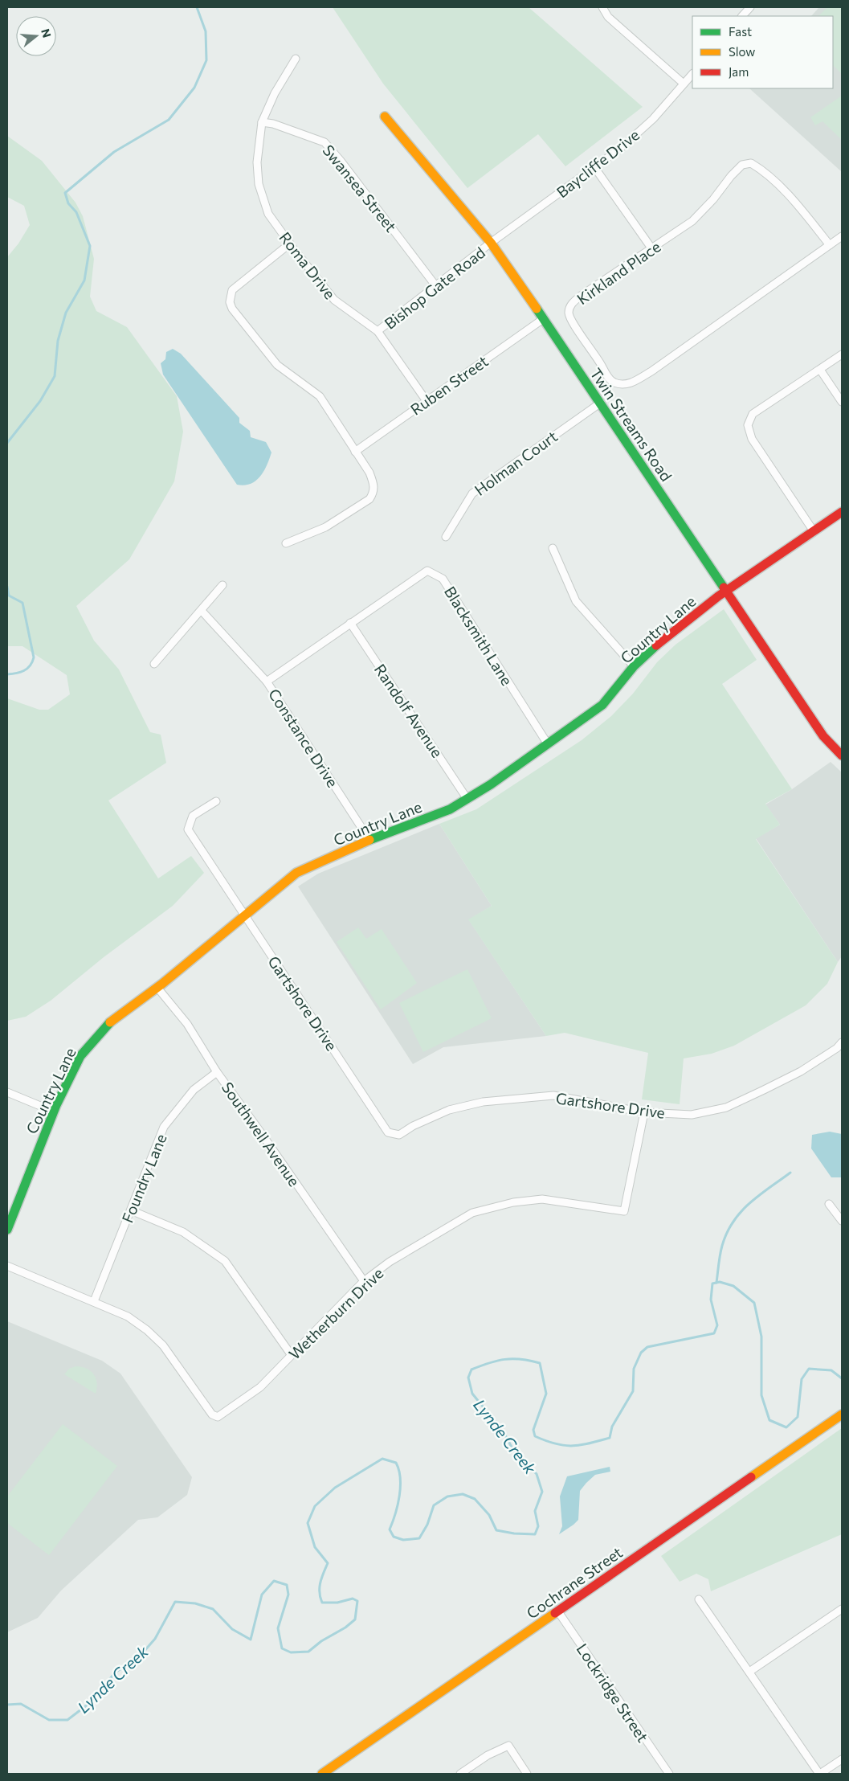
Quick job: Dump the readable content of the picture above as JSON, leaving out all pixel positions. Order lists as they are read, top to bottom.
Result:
{
  "streets": {
    "street": [
      "Baycliffe Drive",
      "Swansea Street",
      "Roma Drive",
      "Kirkland Place",
      "Bishop Gate Road",
      "Ruben Street",
      "Twin Streams Road",
      "Holman Court",
      "Country Lane",
      "Blacksmith Lane",
      "Randolf Avenue",
      "Constance Drive",
      "Gartshore Drive",
      "Southwell Avenue",
      "Foundry Lane",
      "Wetherburn Drive",
      "Cochrane Street",
      "Lockridge Street"
    ]
  },
  "crossings": [
    ["Baycliffe Drive", "Bishop Gate Road"],
    ["Baycliffe Drive", "Twin Streams Road"],
    ["Swansea Street", "Roma Drive"],
    ["Swansea Street", "Bishop Gate Road"],
    ["Roma Drive", "Bishop Gate Road"],
    ["Roma Drive", "Ruben Street"],
    ["Bishop Gate Road", "Twin Streams Road"],
    ["Ruben Street", "Twin Streams Road"],
    ["Twin Streams Road", "Holman Court"],
    ["Twin Streams Road", "Country Lane"],
    ["Country Lane", "Blacksmith Lane"],
    ["Country Lane", "Randolf Avenue"],
    ["Country Lane", "Constance Drive"],
    ["Country Lane", "Gartshore Drive"],
    ["Country Lane", "Southwell Avenue"],
    ["Blacksmith Lane", "Randolf Avenue"],
    ["Blacksmith Lane", "Constance Drive"],
    ["Randolf Avenue", "Constance Drive"],
    ["Gartshore Drive", "Wetherburn Drive"],
    ["Southwell Avenue", "Foundry Lane"],
    ["Southwell Avenue", "Wetherburn Drive"],
    ["Foundry Lane", "Wetherburn Drive"],
    ["Cochrane Street", "Lockridge Street"]
  ],
  "water": ["Lynde Creek"],
  "legend": ["Fast", "Slow", "Jam"],
  "north": "right"
}
